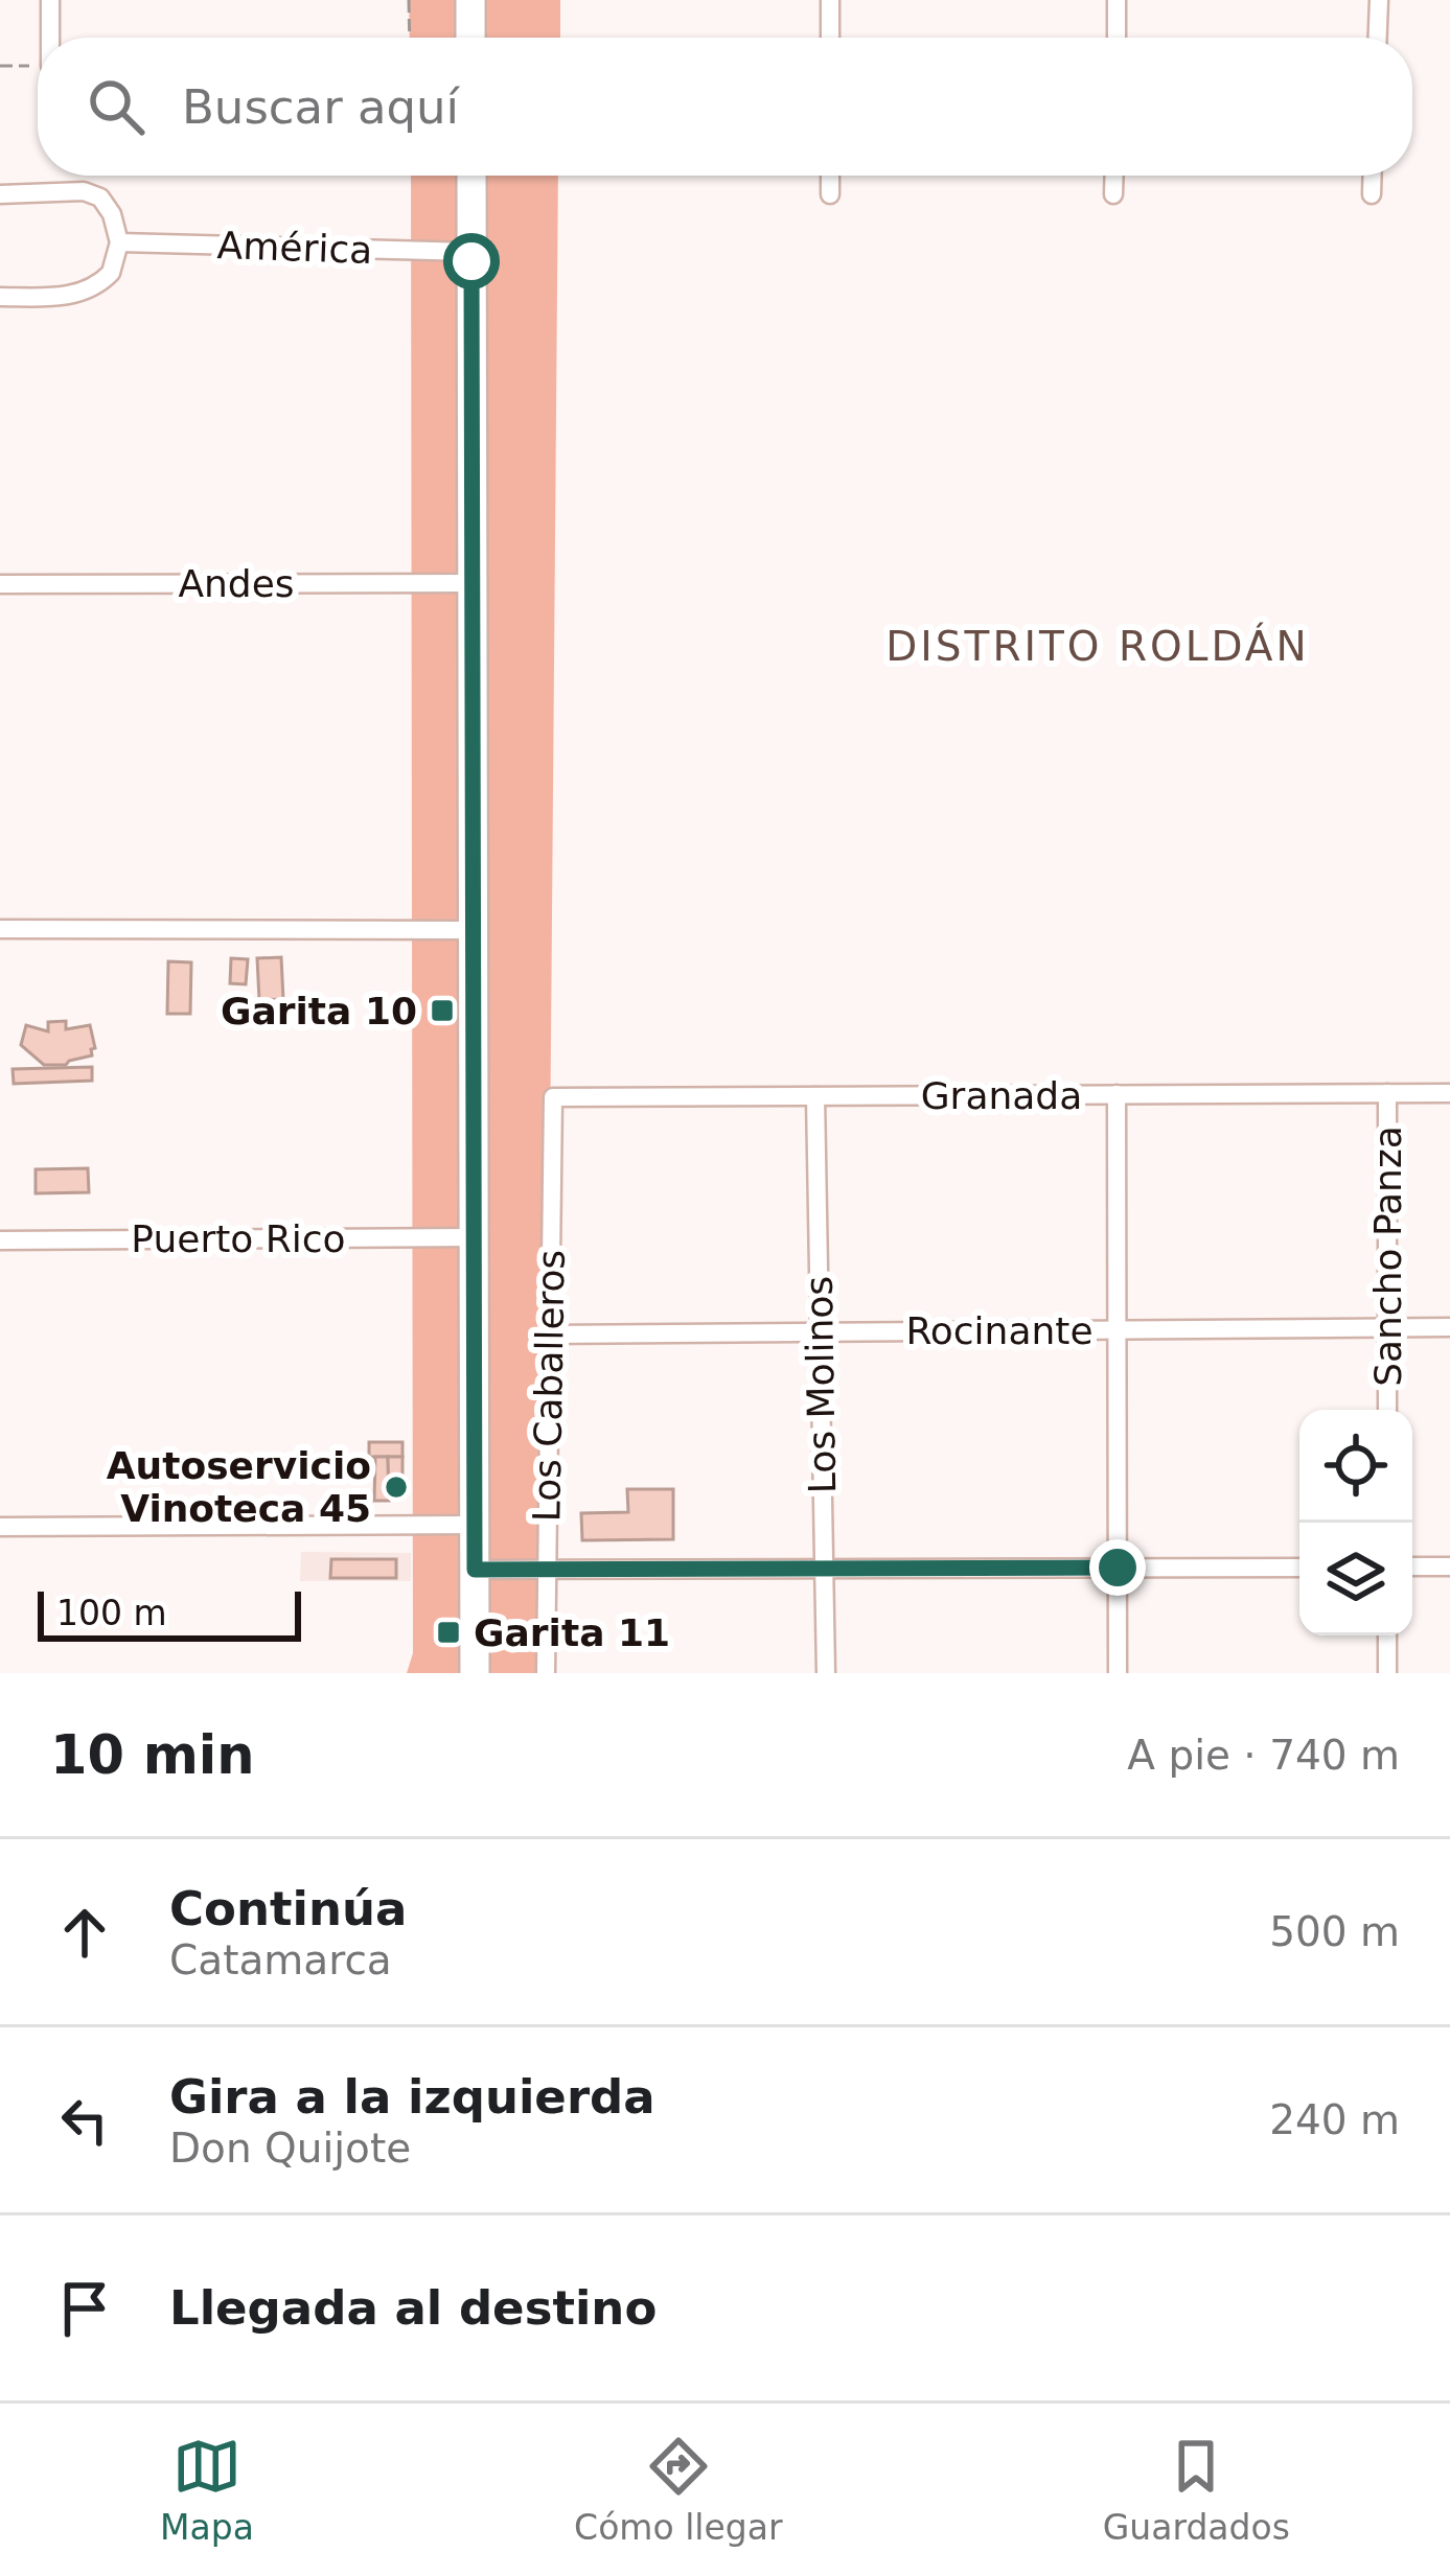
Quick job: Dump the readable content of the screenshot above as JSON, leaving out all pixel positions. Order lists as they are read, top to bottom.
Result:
{
  "streets": {
    "street": [
      "América",
      "Andes",
      "Granada",
      "Puerto Rico",
      "Sancho Panza",
      "Rocinante",
      "Los Molinos",
      "Los Caballeros"
    ]
  },
  "crossings": [
    ["Granada", "Sancho Panza"],
    ["Granada", "Los Molinos"],
    ["Granada", "Los Caballeros"],
    ["Sancho Panza", "Rocinante"],
    ["Rocinante", "Los Molinos"],
    ["Rocinante", "Los Caballeros"]
  ],
  "districts": ["DISTRITO ROLDÁN"],
  "places": {
    "transit": ["Garita 10", "Garita 11"],
    "other": ["Autoservicio Vinoteca 45"]
  },
  "scale_bar": "100 m",
  "page": {
    "search": "Buscar aquí",
    "scale": "100 m",
    "heading": ["10 min", "A pie · 740 m"],
    "list": [
      ["Continúa", "Catamarca", "500 m"],
      ["Gira a la izquierda", "Don Quijote", "240 m"],
      "Llegada al destino"
    ],
    "nav": ["Mapa", "Cómo llegar", "Guardados"]
  }
}
